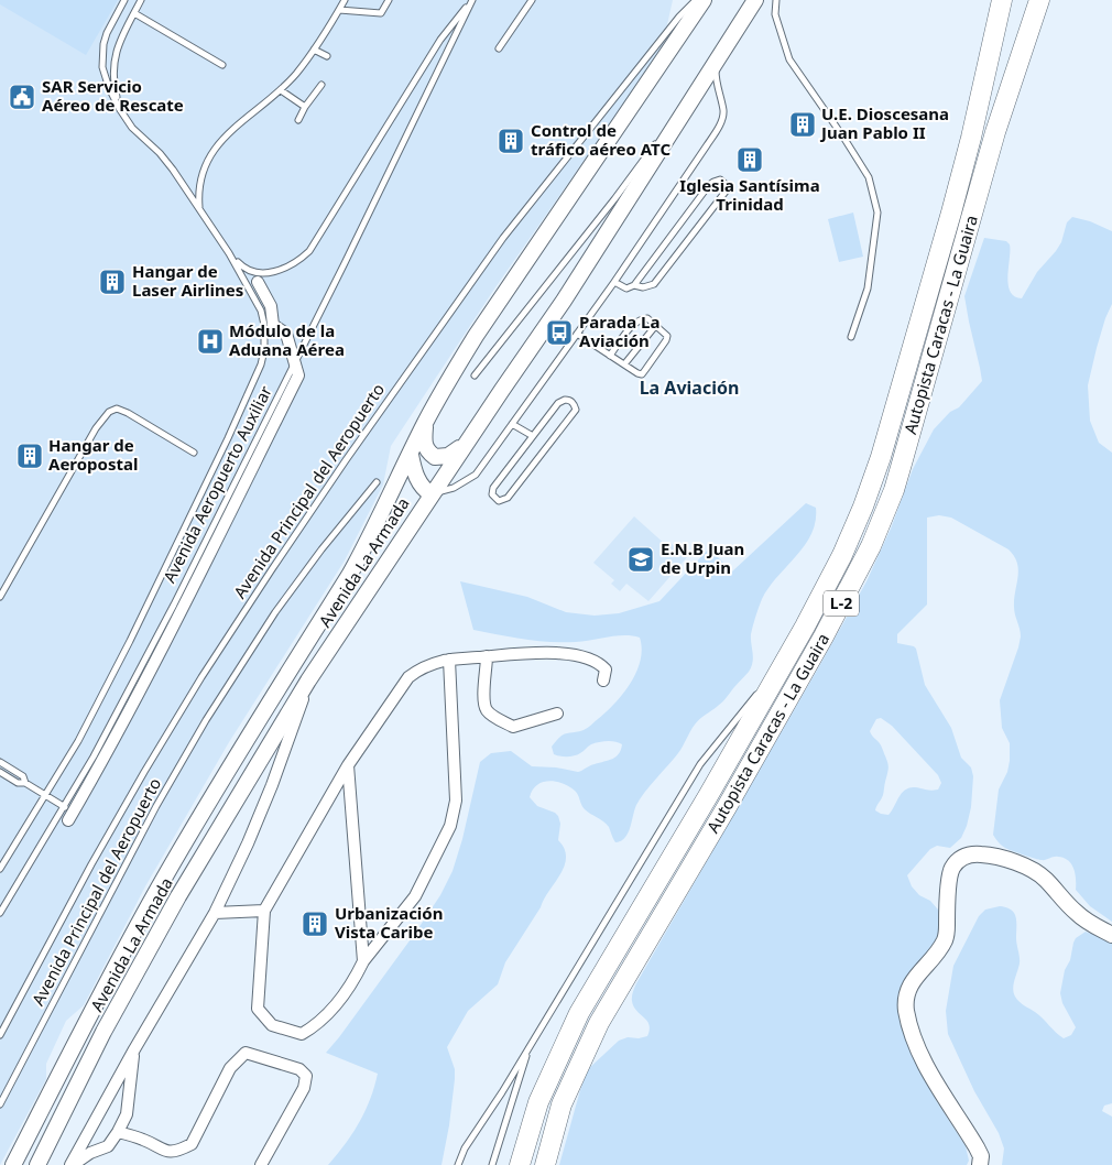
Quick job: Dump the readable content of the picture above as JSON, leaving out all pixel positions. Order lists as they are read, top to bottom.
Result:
{
  "streets": {
    "highway": ["Autopista Caracas - La Guaira", "L-2"],
    "main road": ["Avenida La Armada"],
    "lane": ["Avenida Aeropuerto Auxiliar", "Avenida Principal del Aeropuerto"]
  },
  "districts": ["La Aviación"],
  "places": {
    "public building": ["SAR Servicio Aéreo de Rescate"],
    "building": [
      "U.E. Dioscesana Juan Pablo II",
      "Control de tráfico aéreo ATC",
      "Iglesia Santísima Trinidad",
      "Hangar de Laser Airlines",
      "Hangar de Aeropostal",
      "Urbanización Vista Caribe"
    ],
    "bus stop": ["Parada La Aviación"],
    "hospital": ["Módulo de la Aduana Aérea"],
    "school or university": ["E.N.B Juan de Urpin"]
  }
}
